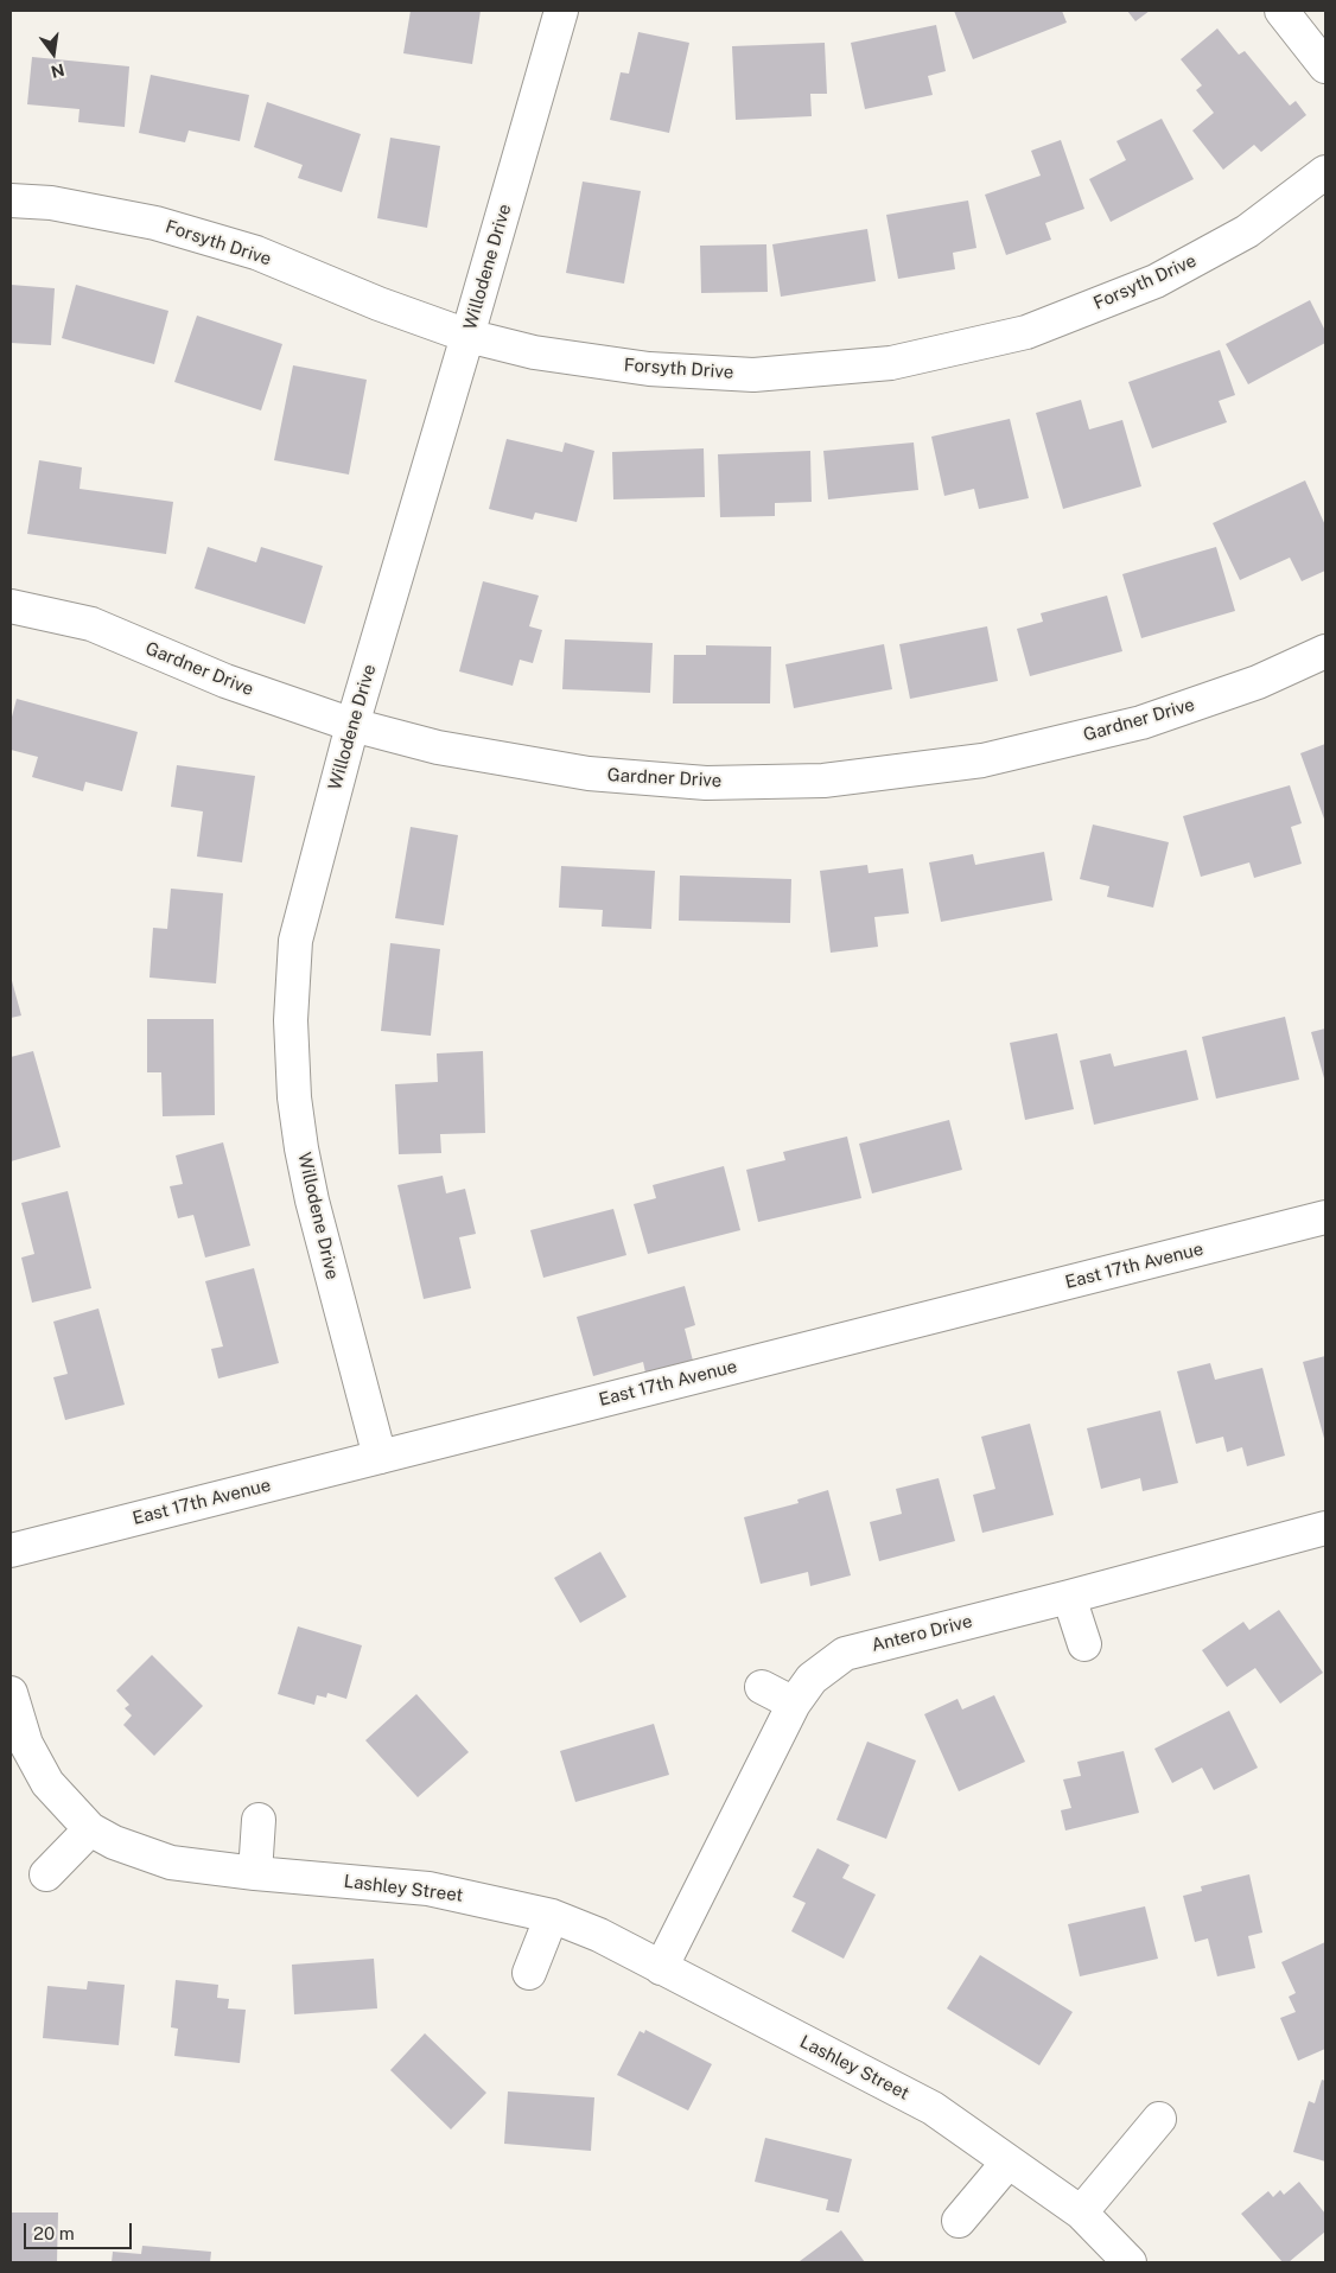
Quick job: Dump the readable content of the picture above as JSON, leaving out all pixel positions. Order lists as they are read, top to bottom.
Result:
{
  "streets": {
    "street": [
      "Forsyth Drive",
      "Willodene Drive",
      "Gardner Drive",
      "East 17th Avenue",
      "Antero Drive",
      "Lashley Street"
    ]
  },
  "crossings": [
    ["Forsyth Drive", "Willodene Drive"],
    ["Willodene Drive", "Gardner Drive"],
    ["Willodene Drive", "East 17th Avenue"],
    ["Antero Drive", "Lashley Street"]
  ],
  "scale_bar": "20 m",
  "north": "bottom"
}
